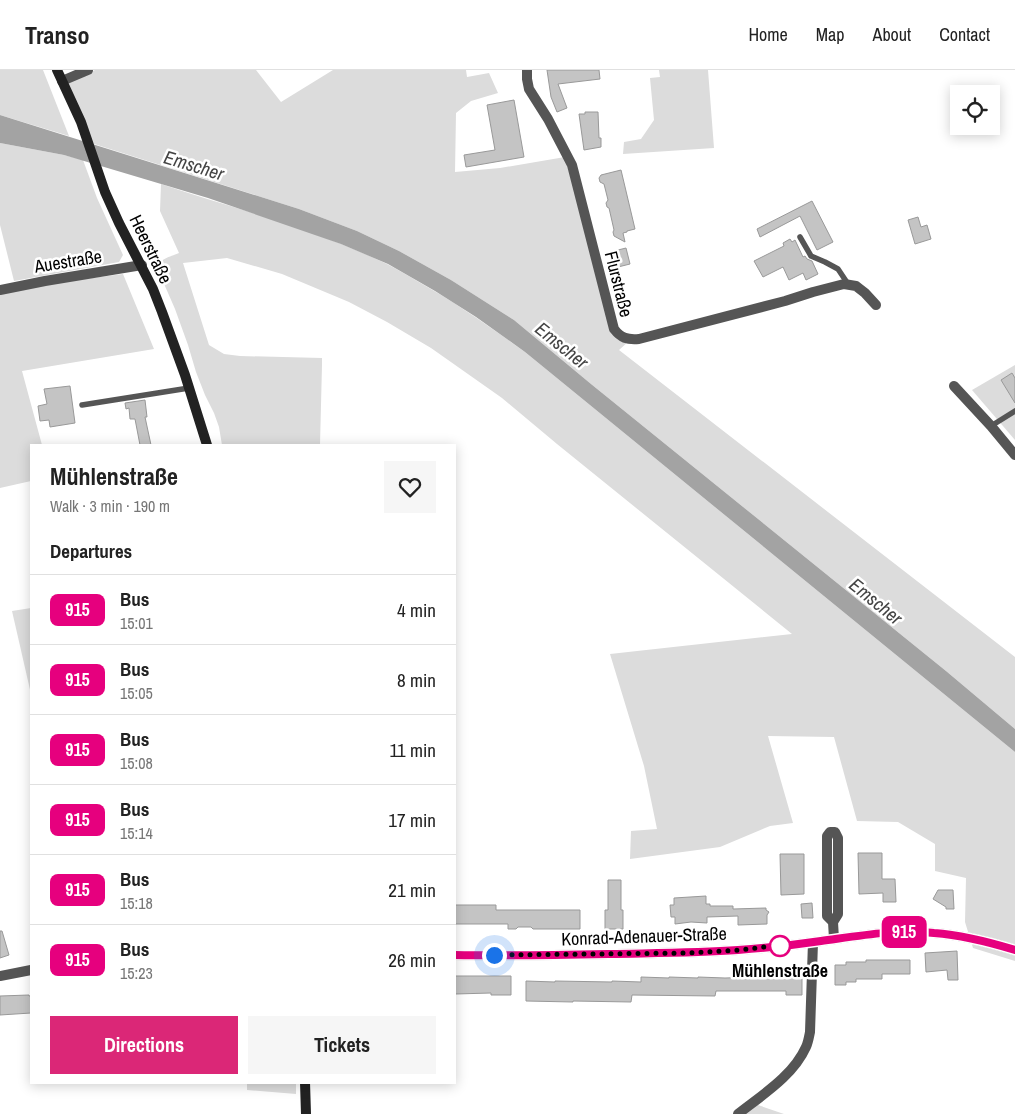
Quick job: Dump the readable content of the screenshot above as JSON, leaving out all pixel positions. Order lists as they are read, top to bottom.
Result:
{
  "streets": {
    "main road": ["Heerstraße"],
    "street": ["Auestraße", "Flurstraße", "Konrad-Adenauer-Straße"]
  },
  "crossings": [
    ["Heerstraße", "Auestraße"]
  ],
  "water": ["Emscher"],
  "places": ["Mühlenstraße"],
  "lines": ["bus line 915"],
  "page": {
    "header": "Transo",
    "nav": [
      "Home",
      "Map",
      "About",
      "Contact"
    ],
    "on_map": "915",
    "heading": [
      ["Mühlenstraße", "Walk · 3 min · 190 m"],
      "Departures"
    ],
    "list": [
      {
        "mark": "915",
        "name": "Bus",
        "note": "15:01",
        "value": "4 min"
      },
      {
        "mark": "915",
        "name": "Bus",
        "note": "15:05",
        "value": "8 min"
      },
      {
        "mark": "915",
        "name": "Bus",
        "note": "15:08",
        "value": "11 min"
      },
      {
        "mark": "915",
        "name": "Bus",
        "note": "15:14",
        "value": "17 min"
      },
      {
        "mark": "915",
        "name": "Bus",
        "note": "15:18",
        "value": "21 min"
      },
      {
        "mark": "915",
        "name": "Bus",
        "note": "15:23",
        "value": "26 min"
      }
    ],
    "buttons": ["Directions", "Tickets"]
  }
}
